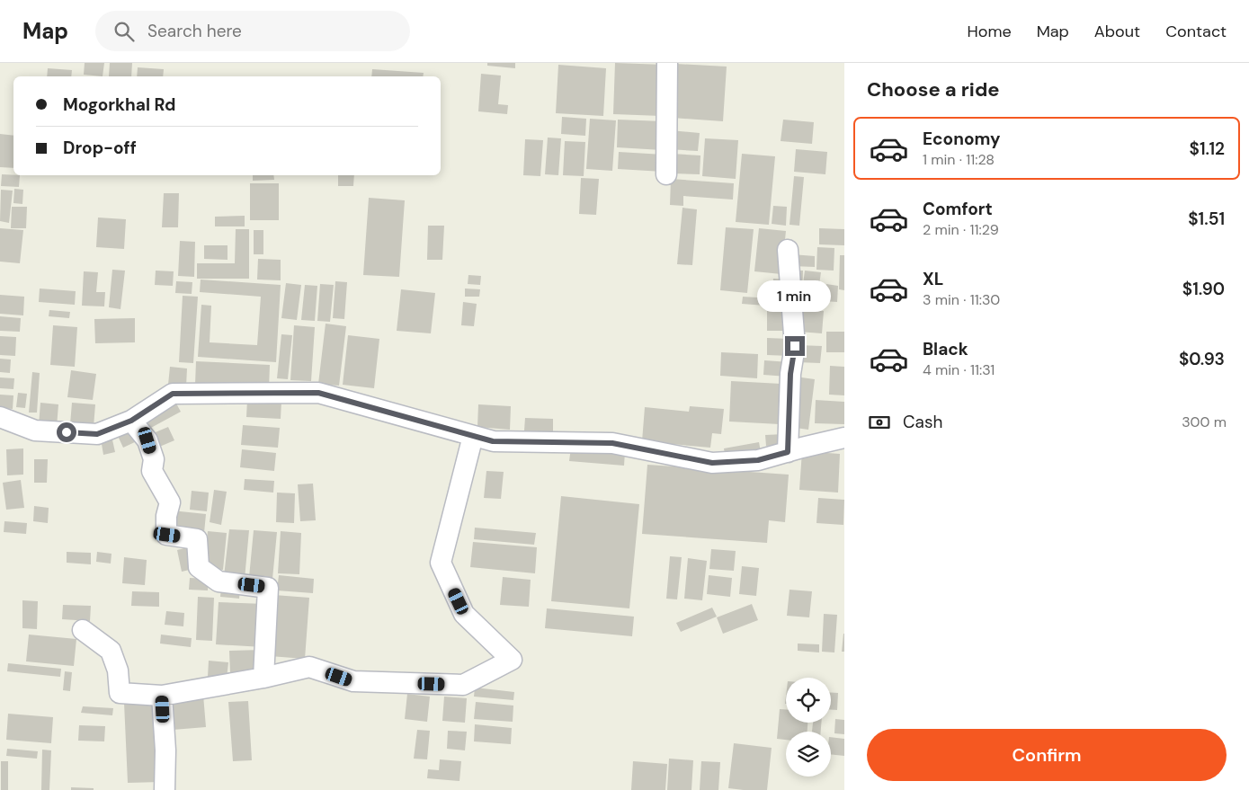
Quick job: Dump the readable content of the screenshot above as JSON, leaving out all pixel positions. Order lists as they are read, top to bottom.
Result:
{
  "page": {
    "header": "Map",
    "search": "Search here",
    "nav": [
      "Home",
      "Map",
      "About",
      "Contact"
    ],
    "heading": "Choose a ride",
    "banner": ["Mogorkhal Rd", "Drop-off"],
    "list": [
      {
        "name": "Economy",
        "note": "1 min · 11:28",
        "value": "$1.12"
      },
      {
        "name": "Comfort",
        "note": "2 min · 11:29",
        "value": "$1.51"
      },
      {
        "name": "XL",
        "note": "3 min · 11:30",
        "value": "$1.90"
      },
      {
        "name": "Black",
        "note": "4 min · 11:31",
        "value": "$0.93"
      }
    ],
    "bubble": "1 min",
    "pay": ["Cash", "300 m"],
    "buttons": "Confirm"
  }
}
